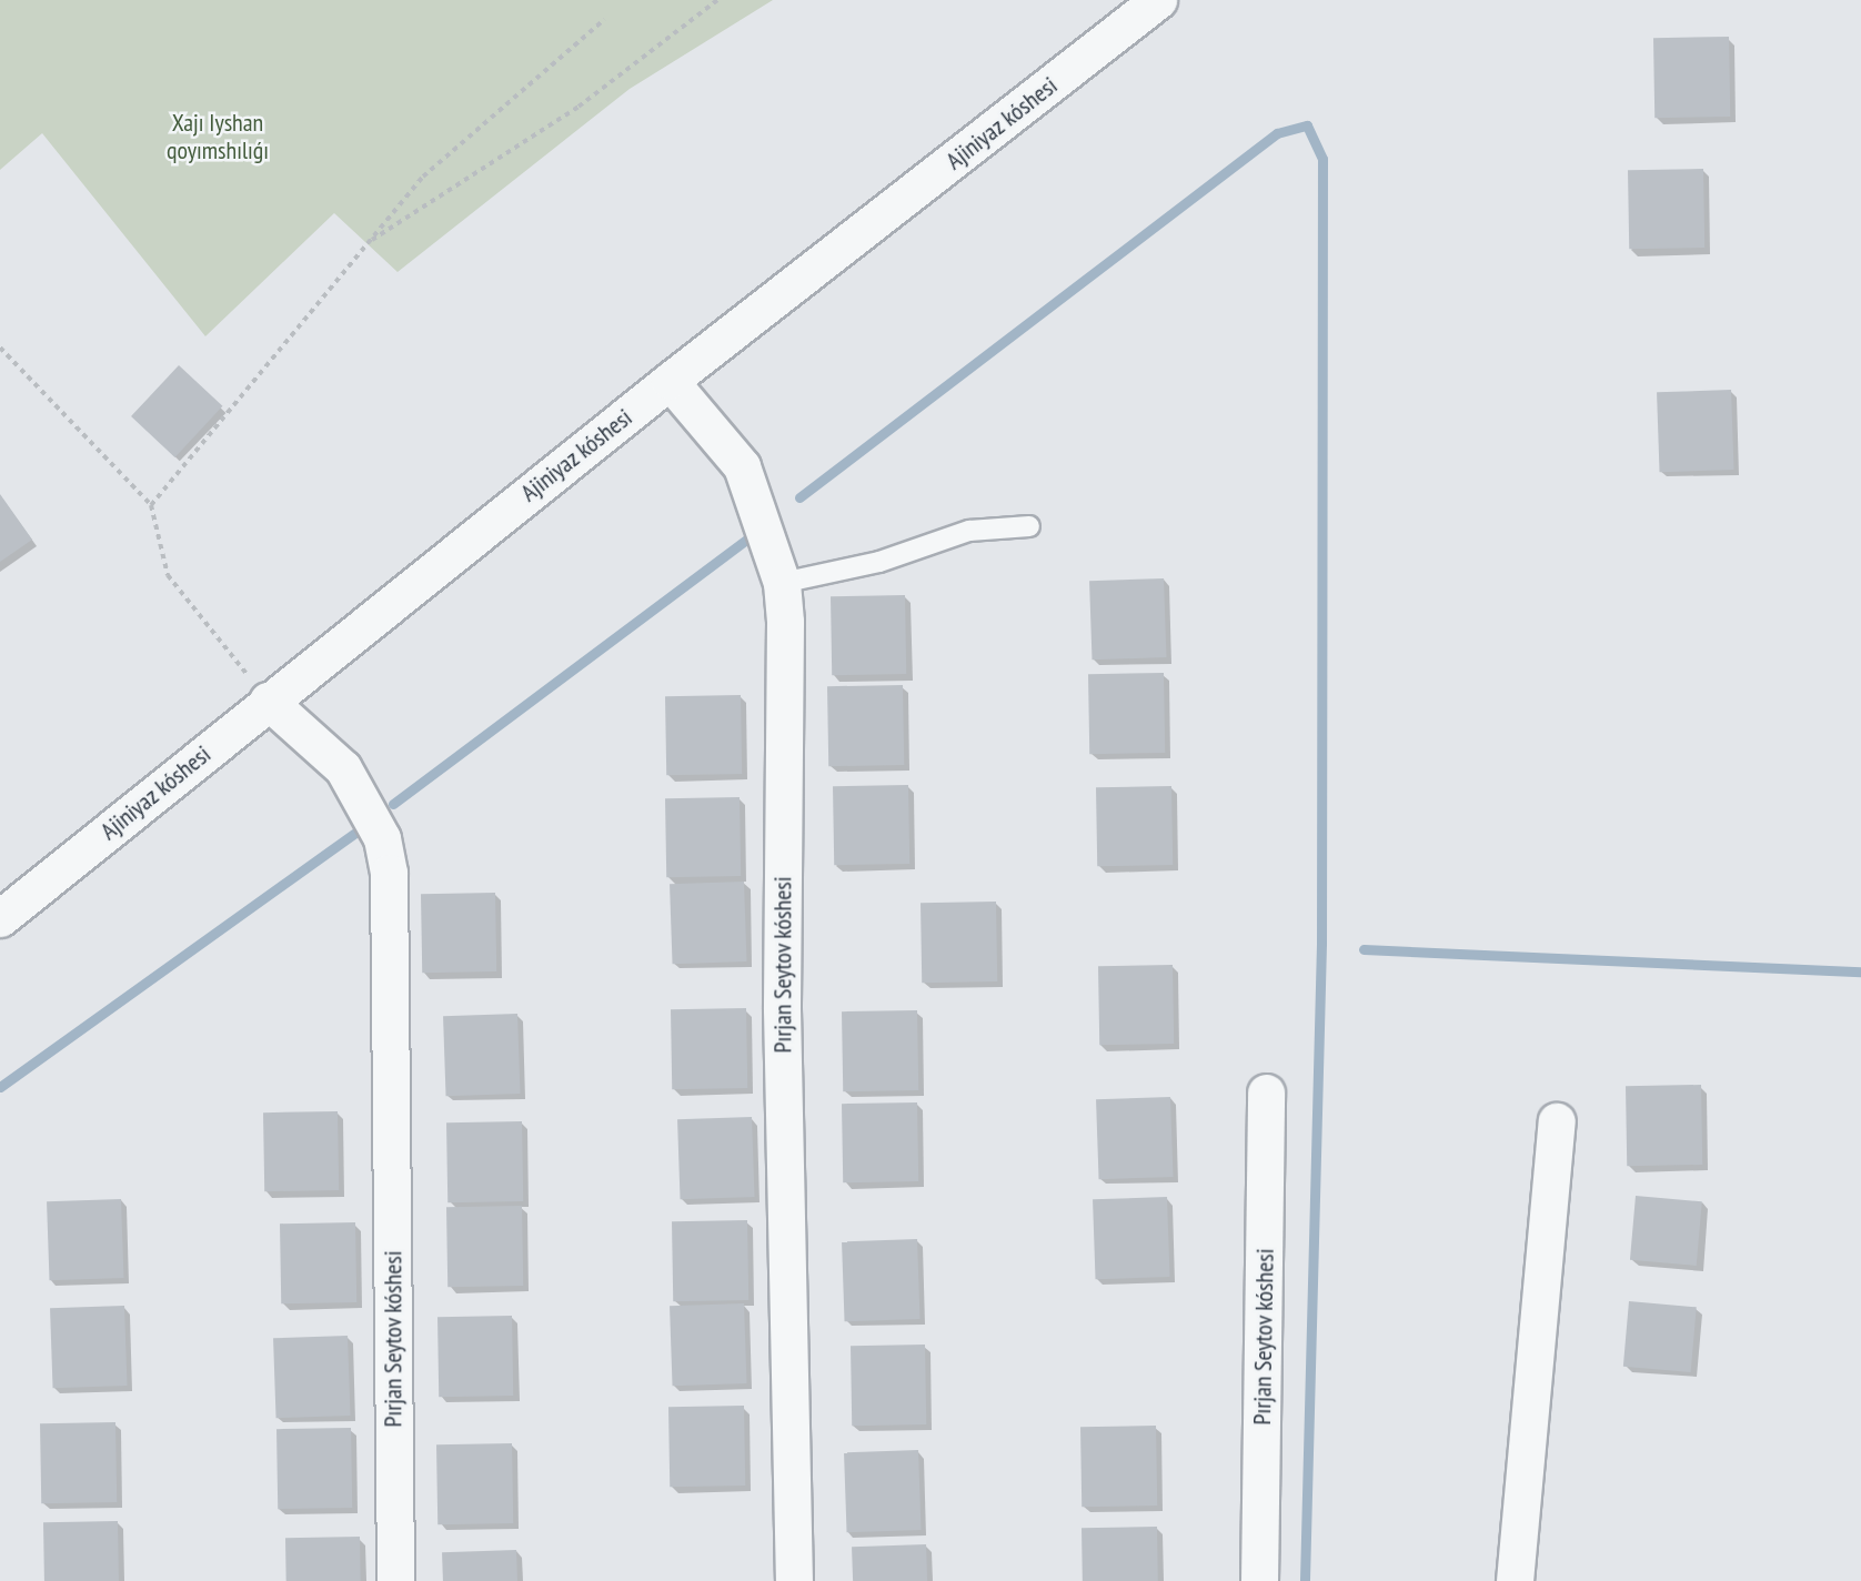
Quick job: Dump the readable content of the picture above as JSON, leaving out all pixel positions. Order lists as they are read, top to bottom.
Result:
{
  "streets": {
    "street": ["Ajiniyaz kóshesi", "Pırjan Seytov kóshesi"]
  },
  "crossings": [
    ["Ajiniyaz kóshesi", "Pırjan Seytov kóshesi"]
  ],
  "parks": ["Xajı Iyshan qoyımshılıǵı"]
}
